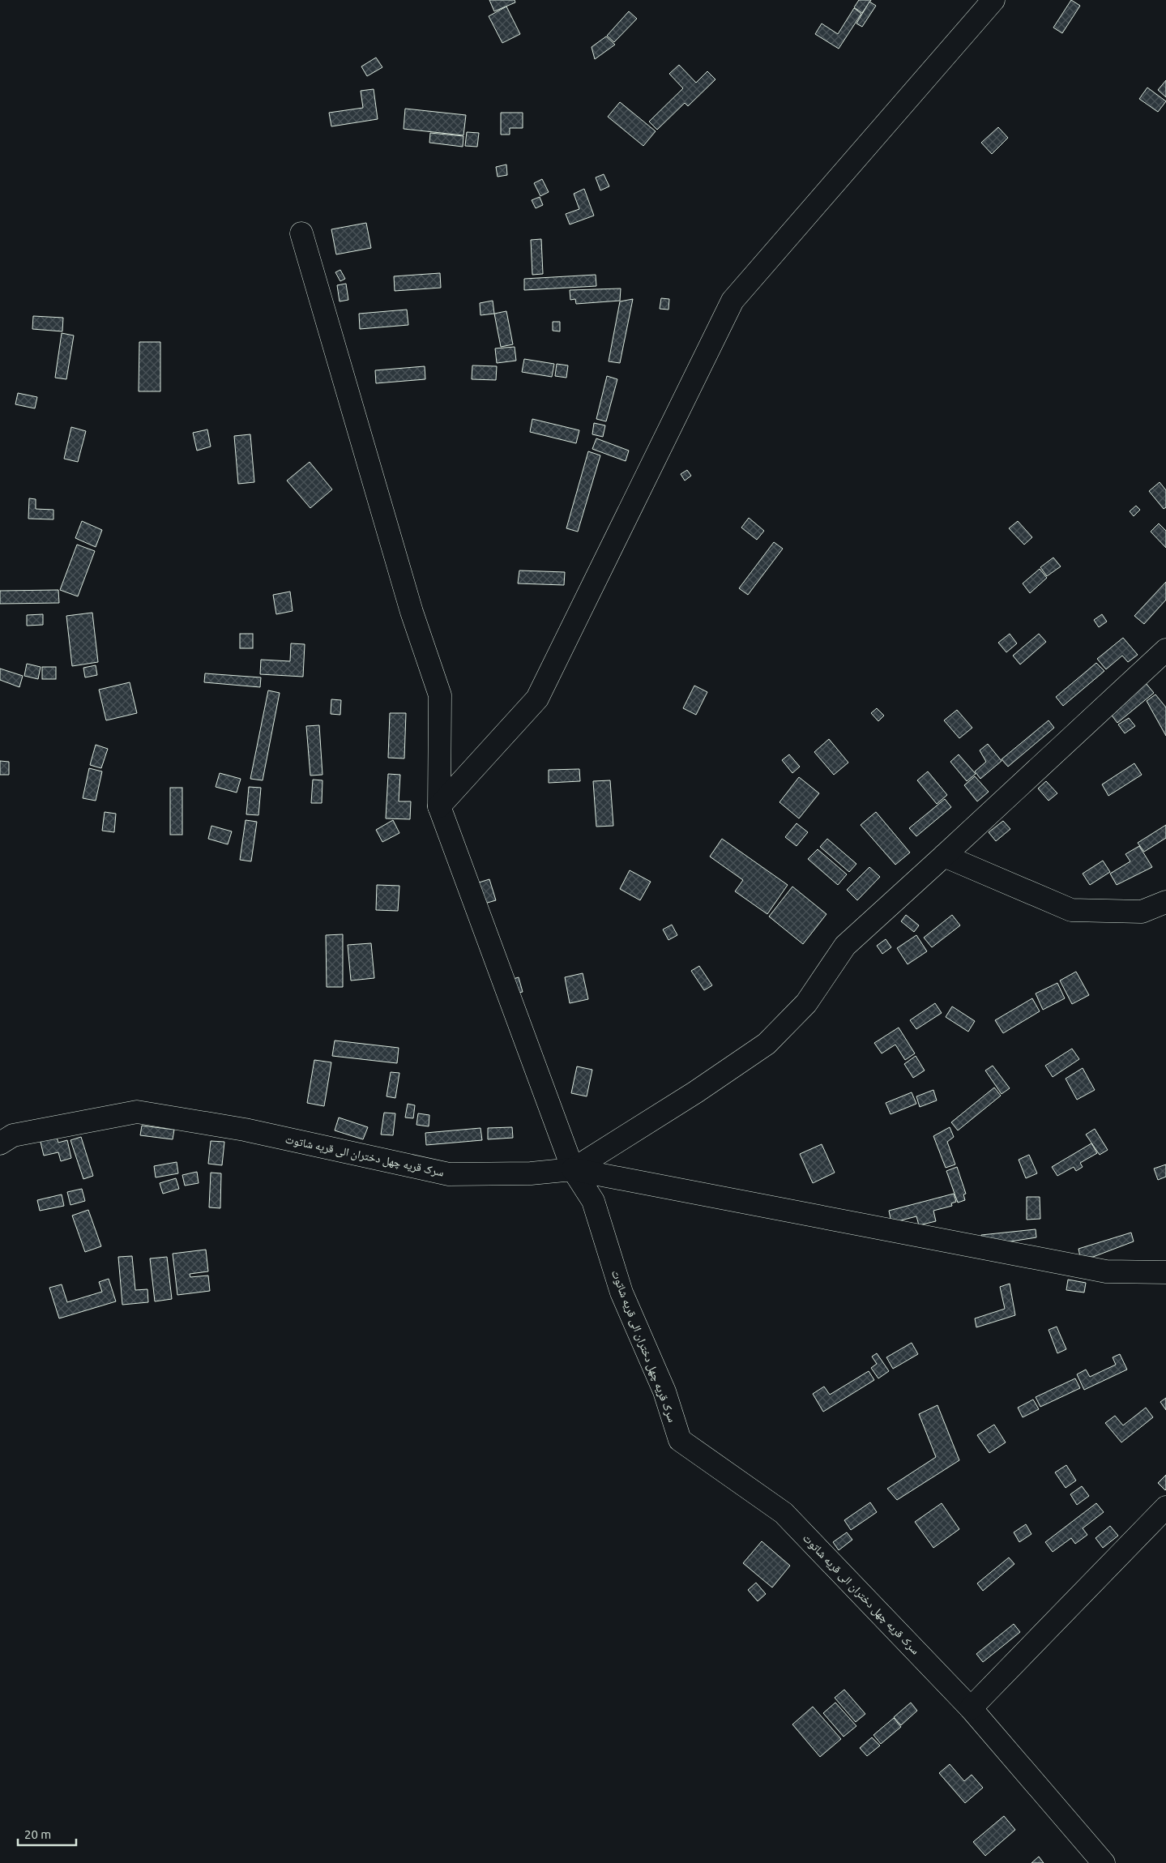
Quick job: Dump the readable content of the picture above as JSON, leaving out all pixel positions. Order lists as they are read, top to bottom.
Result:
{
  "streets": {
    "street": ["سرک قریه چهل دختران الی قریه شاتوت"]
  },
  "scale_bar": "20 m"
}
